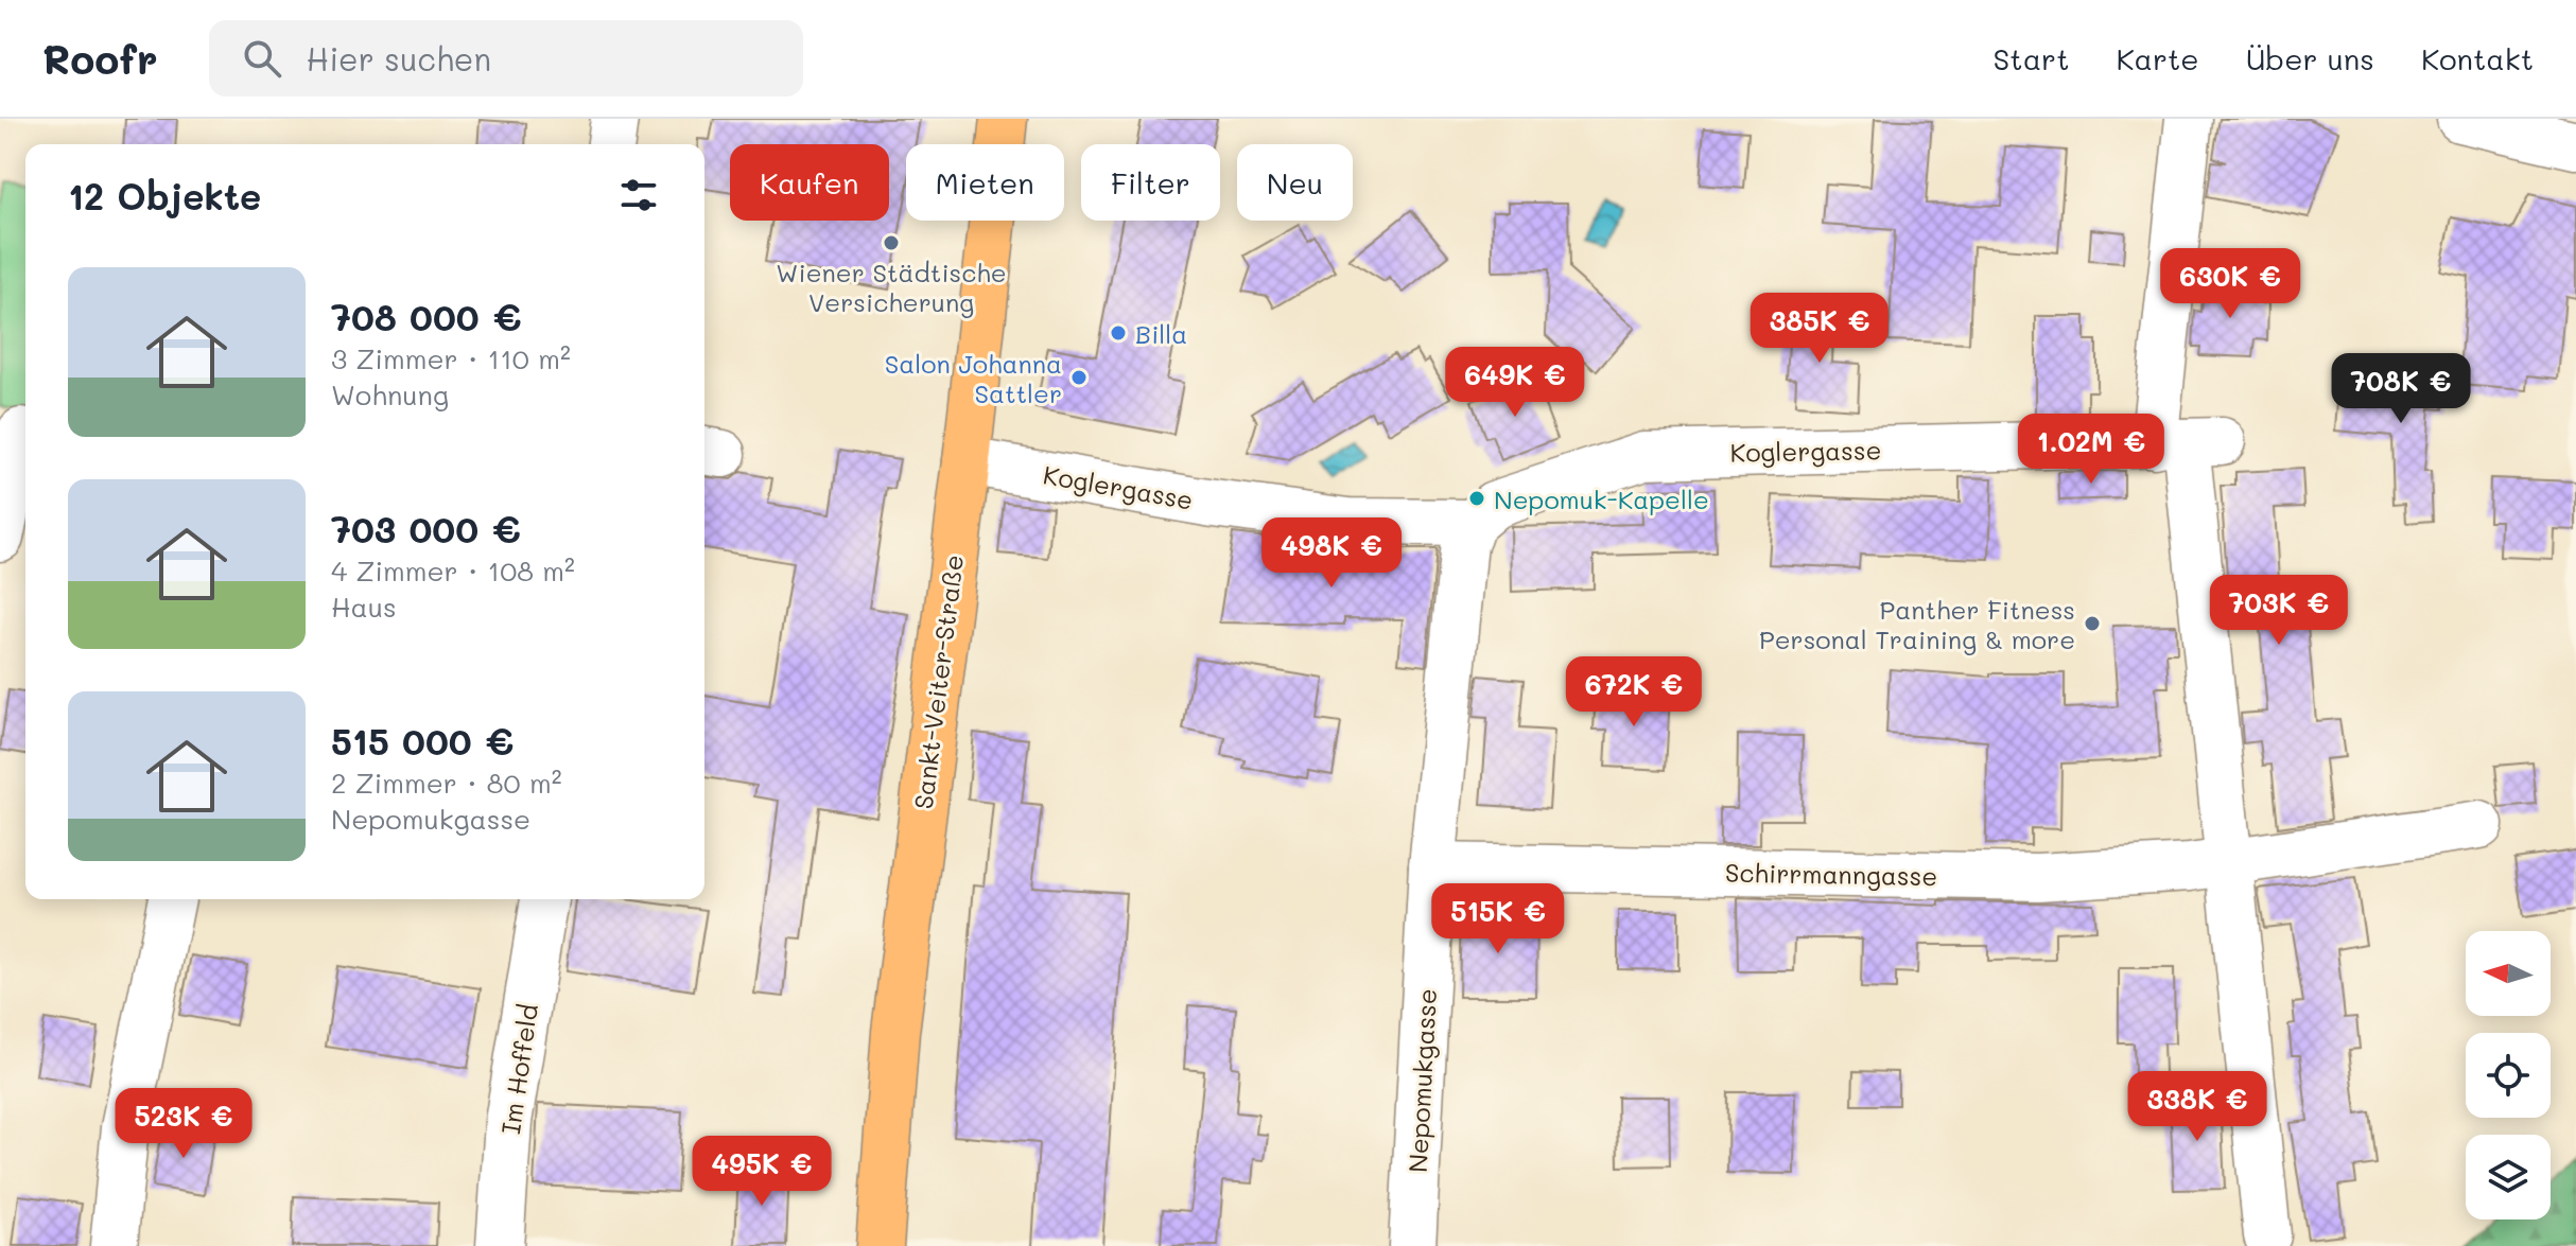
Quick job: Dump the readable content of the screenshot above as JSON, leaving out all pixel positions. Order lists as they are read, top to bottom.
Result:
{
  "streets": {
    "main road": ["Sankt-Veiter-Straße"],
    "street": [
      "Koglergasse",
      "Schirrmanngasse",
      "Im Hoffeld",
      "Nepomukgasse"
    ]
  },
  "crossings": [
    ["Koglergasse", "Sankt-Veiter-Straße"],
    ["Koglergasse", "Nepomukgasse"],
    ["Schirrmanngasse", "Nepomukgasse"]
  ],
  "places": [
    "Wiener Städtische Versicherung",
    "Billa",
    "Salon Johanna Sattler",
    "Nepomuk-Kapelle",
    "Panther Fitness Personal Training & more"
  ],
  "north": "left",
  "page": {
    "header": "Roofr",
    "search": "Hier suchen",
    "nav": [
      "Start",
      "Karte",
      "Über uns",
      "Kontakt"
    ],
    "chip": [
      "Kaufen",
      "Mieten",
      "Filter",
      "Neu"
    ],
    "heading": "12 Objekte",
    "list": [
      {
        "name": "708 000 €",
        "note": "3 Zimmer · 110 m² · Wohnung"
      },
      {
        "name": "703 000 €",
        "note": "4 Zimmer · 108 m² · Haus"
      },
      {
        "name": "515 000 €",
        "note": "2 Zimmer · 80 m² · Nepomukgasse"
      }
    ],
    "price": [
      "630K €",
      "385K €",
      "649K €",
      "708K €",
      "1.02M €",
      "498K €",
      "703K €",
      "672K €",
      "515K €",
      "338K €",
      "523K €",
      "495K €"
    ]
  }
}
